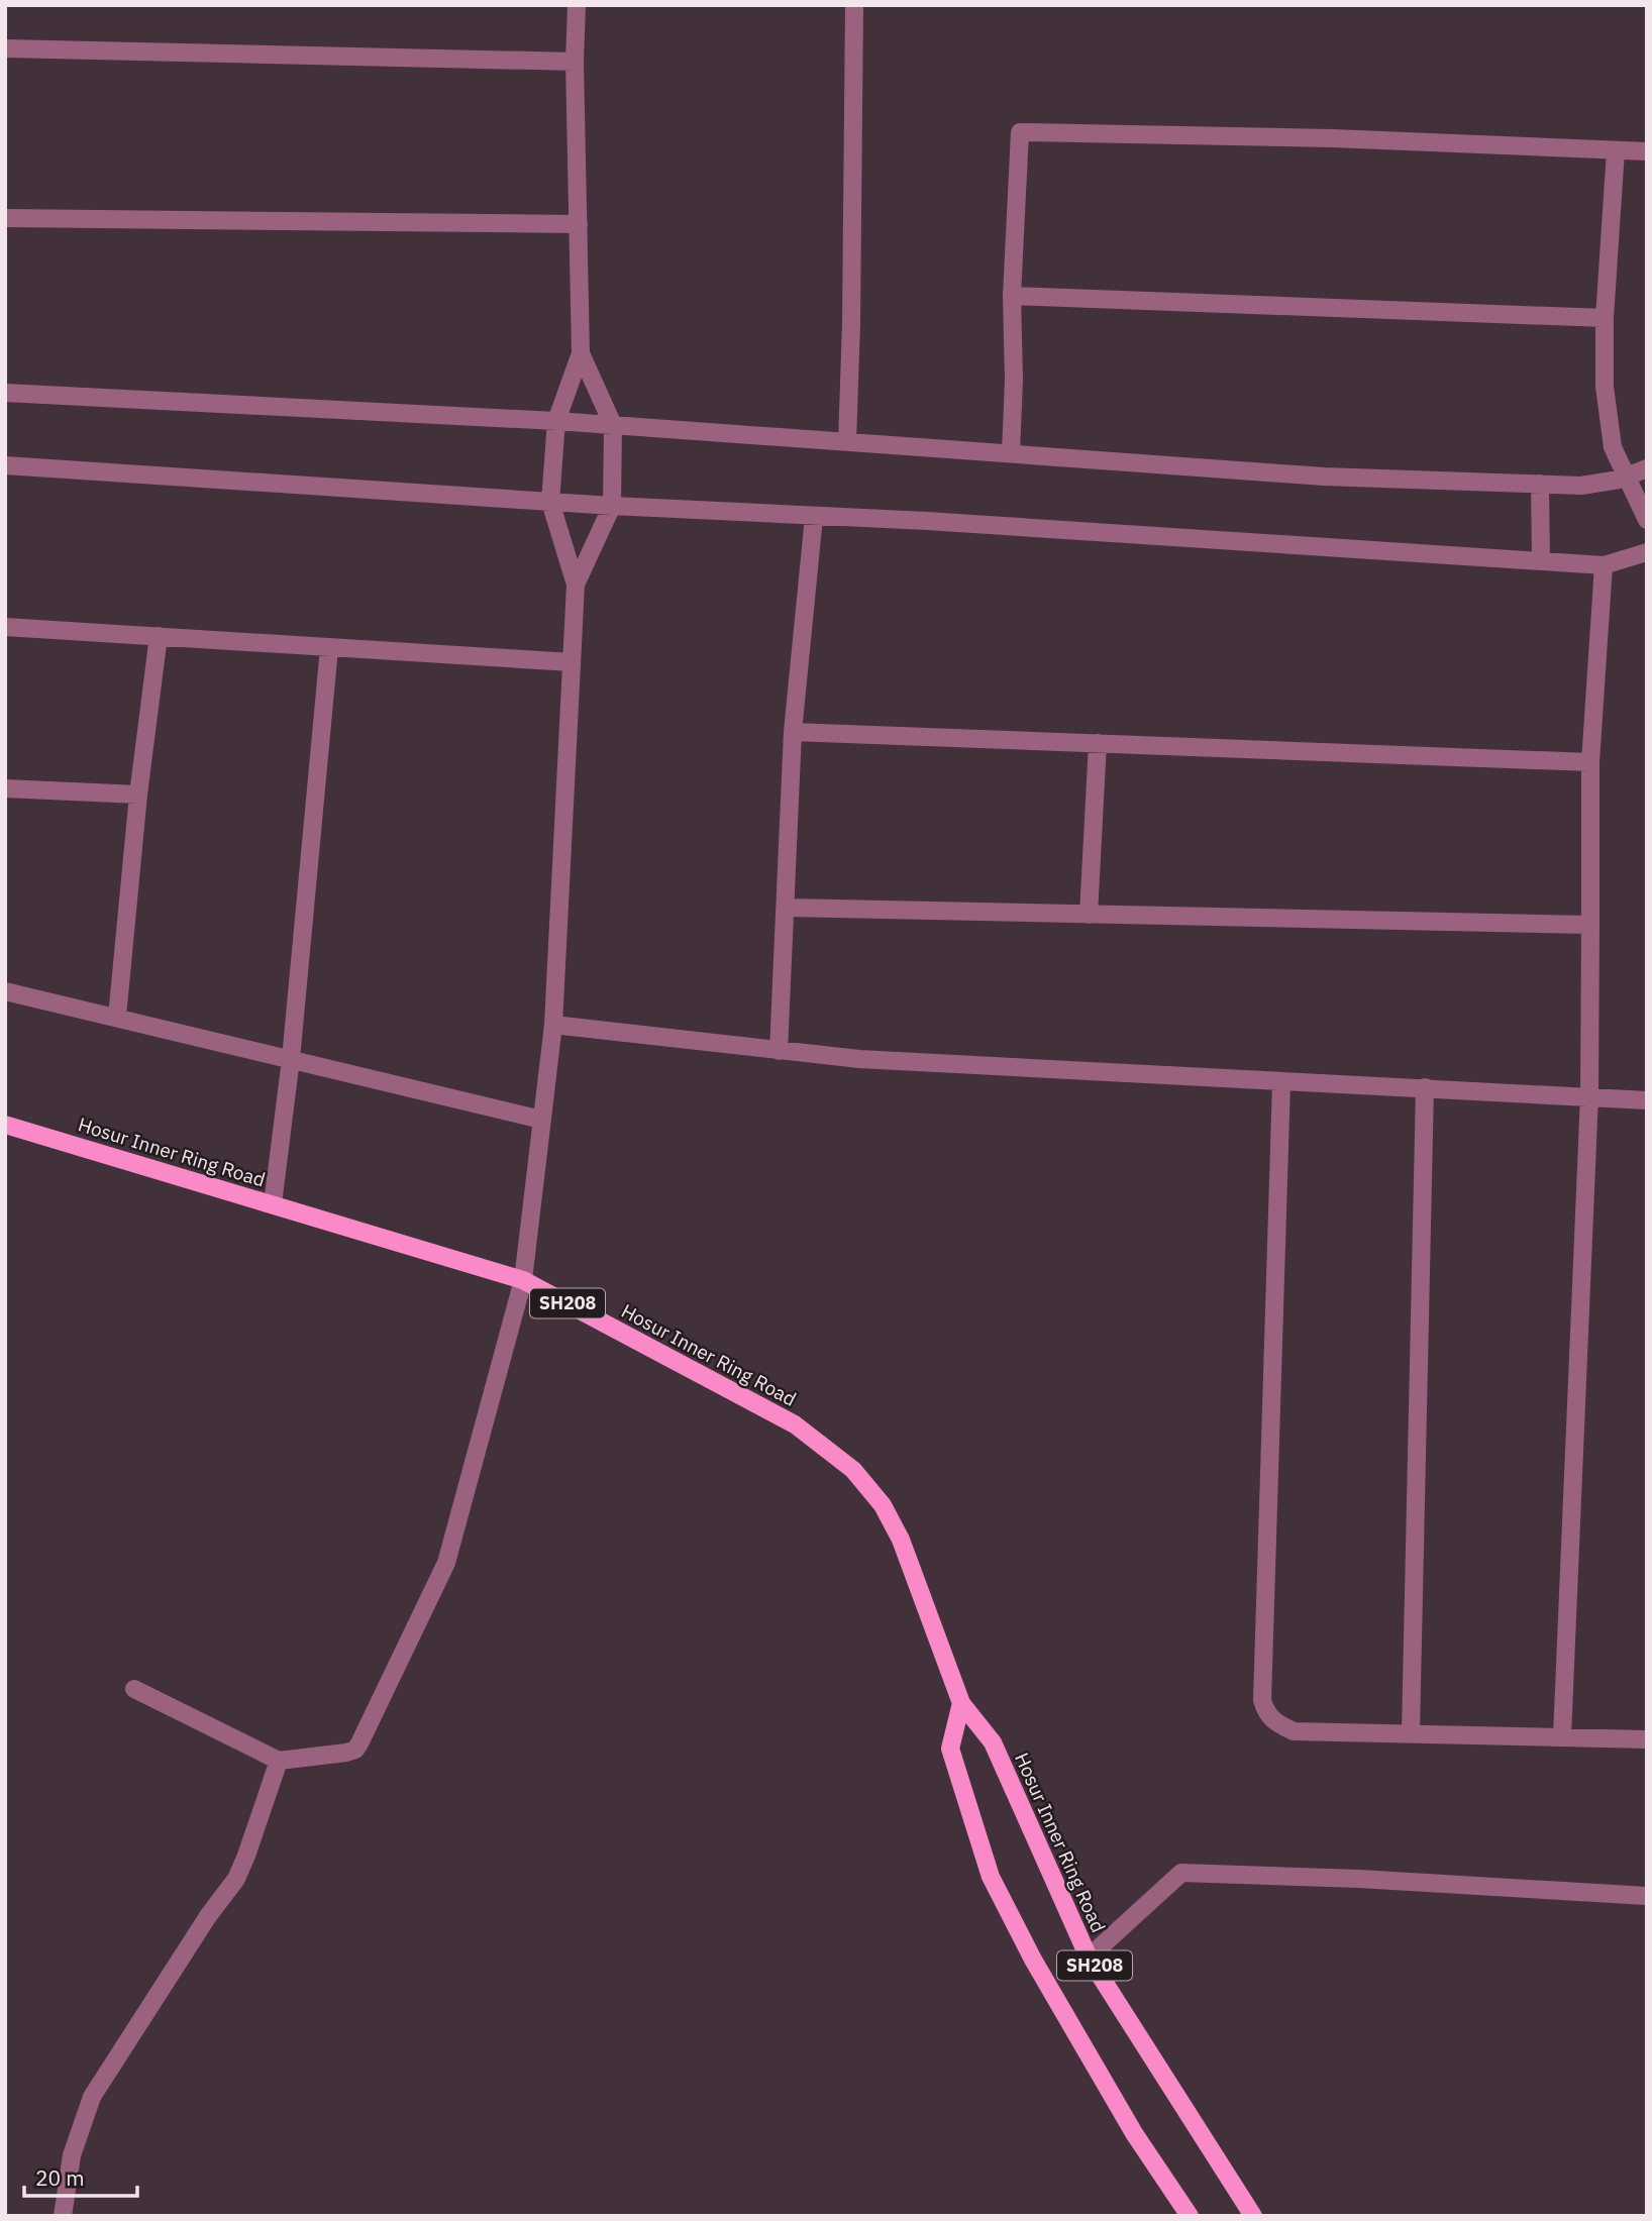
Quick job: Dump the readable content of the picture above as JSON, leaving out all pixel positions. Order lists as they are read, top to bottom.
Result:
{
  "streets": {
    "main road": ["Hosur Inner Ring Road", "SH208"]
  },
  "crossings": [
    ["Hosur Inner Ring Road", "SH208"]
  ],
  "scale_bar": "20 m"
}
